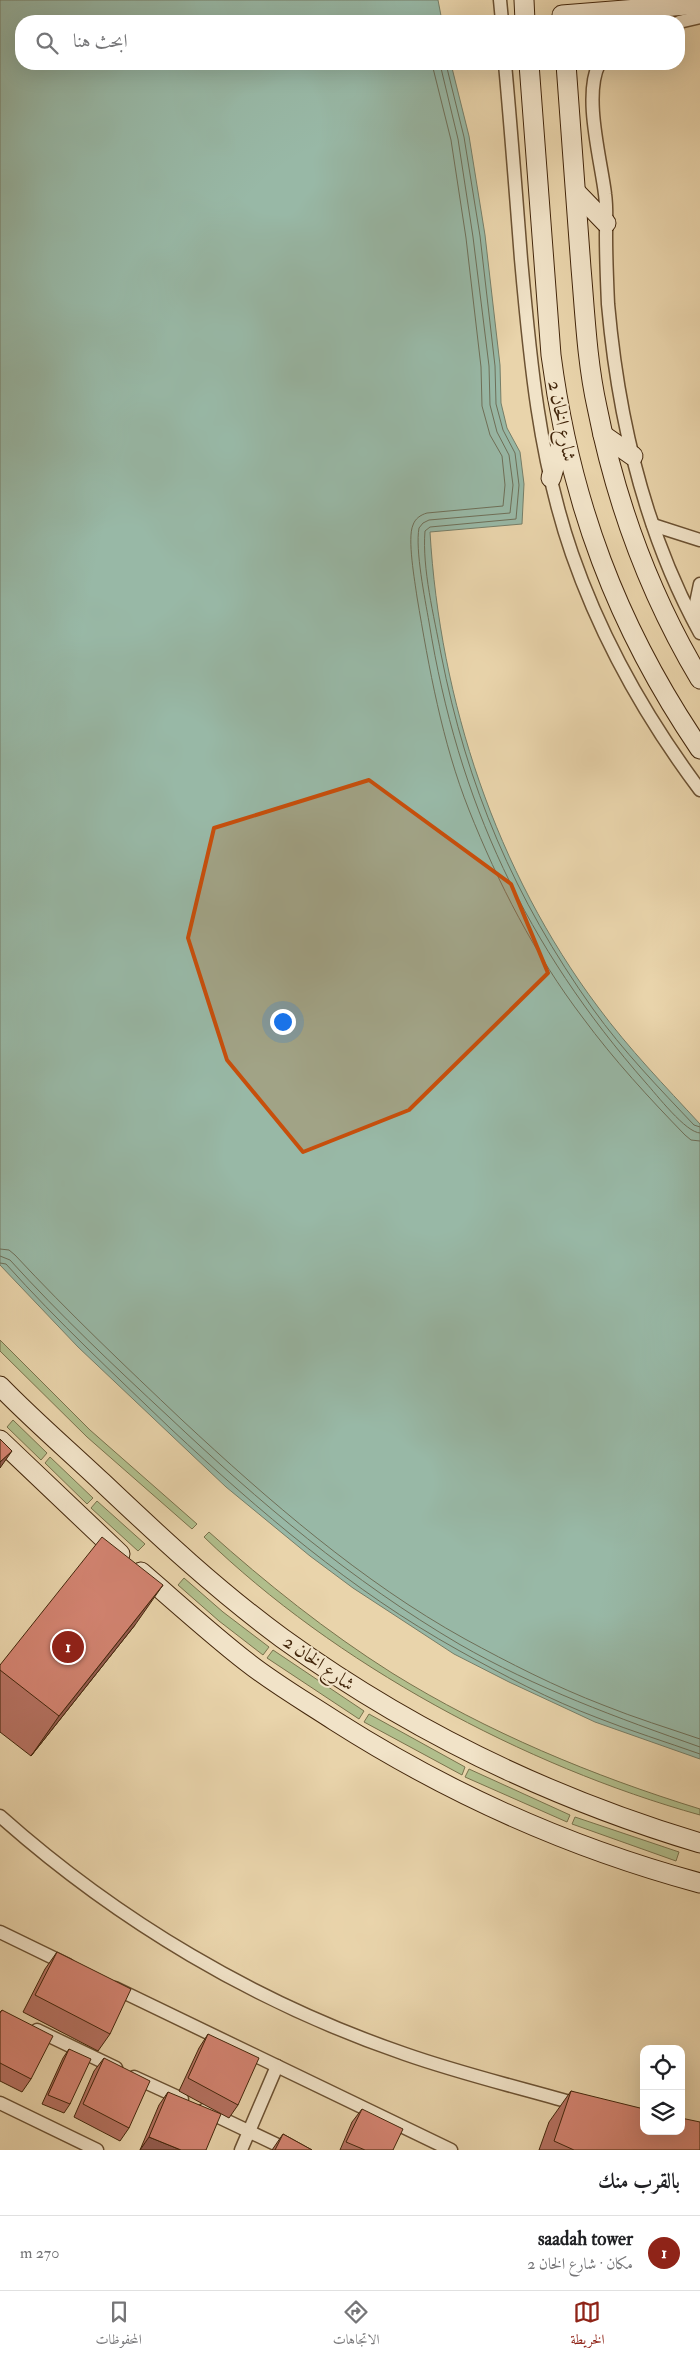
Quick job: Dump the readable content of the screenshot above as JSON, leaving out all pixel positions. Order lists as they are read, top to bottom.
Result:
{
  "streets": {
    "street": ["شارع الخان 2"]
  },
  "page": {
    "search": "ابحث هنا",
    "pins": "1",
    "heading": "بالقرب منك",
    "list": [
      {
        "mark": "1",
        "name": "saadah tower",
        "note": "مكان · شارع الخان 2",
        "value": "270 m"
      }
    ],
    "nav": ["الخريطة", "الاتجاهات", "المحفوظات"]
  }
}
